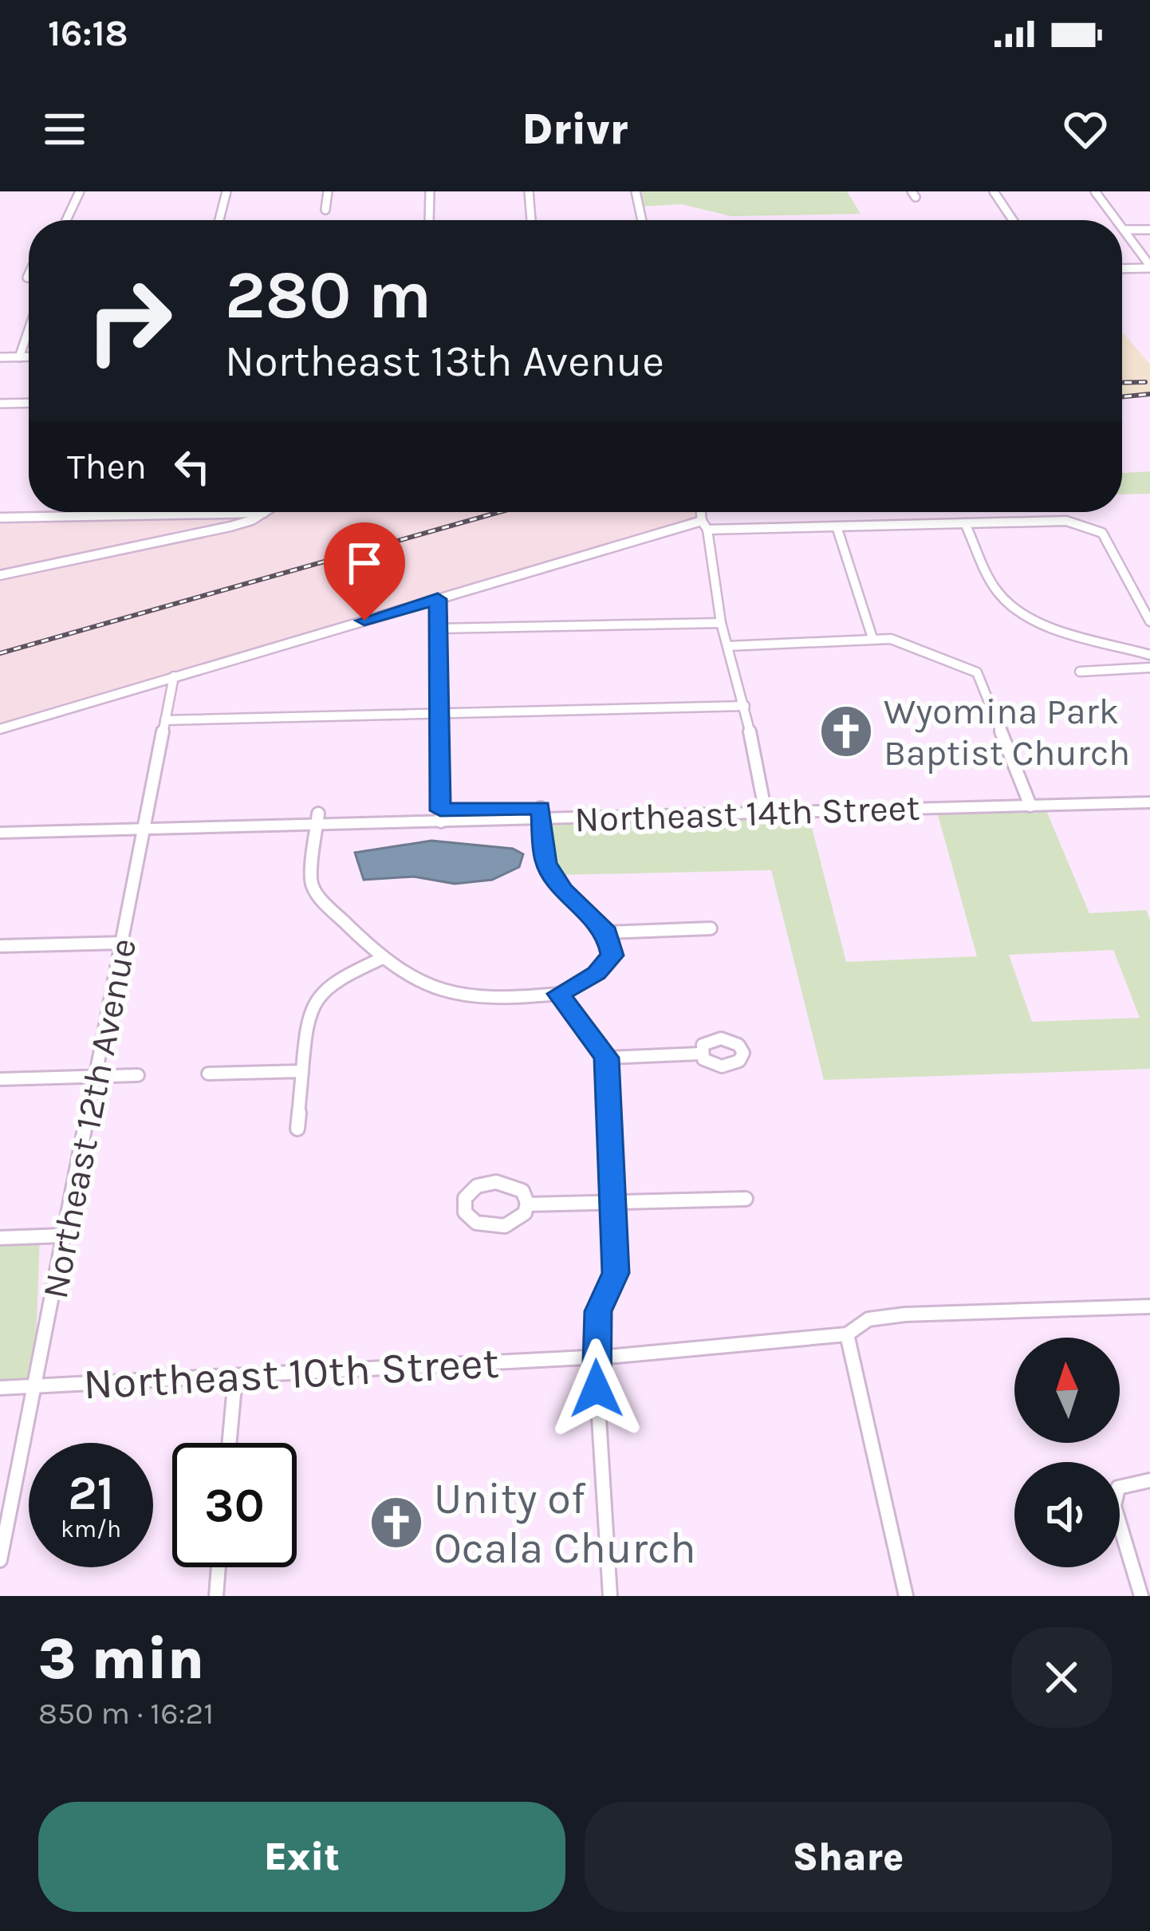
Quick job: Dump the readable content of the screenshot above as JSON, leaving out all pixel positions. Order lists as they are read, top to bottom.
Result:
{
  "streets": {
    "main road": ["Northeast 14th Street"],
    "street": ["Northeast 12th Avenue", "Northeast 10th Street"]
  },
  "crossings": [
    ["Northeast 14th Street", "Northeast 12th Avenue"],
    ["Northeast 12th Avenue", "Northeast 10th Street"]
  ],
  "places": {
    "church": ["Wyomina Park Baptist Church", "Unity of Ocala Church"]
  },
  "north": "top",
  "page": {
    "status": "16:18",
    "header": "Drivr",
    "turn": ["280 m", "Northeast 13th Avenue"],
    "then": "Then",
    "speed": "21 km/h",
    "limit": "30",
    "heading": ["3 min", "850 m · 16:21"],
    "buttons": ["Exit", "Share"]
  }
}
